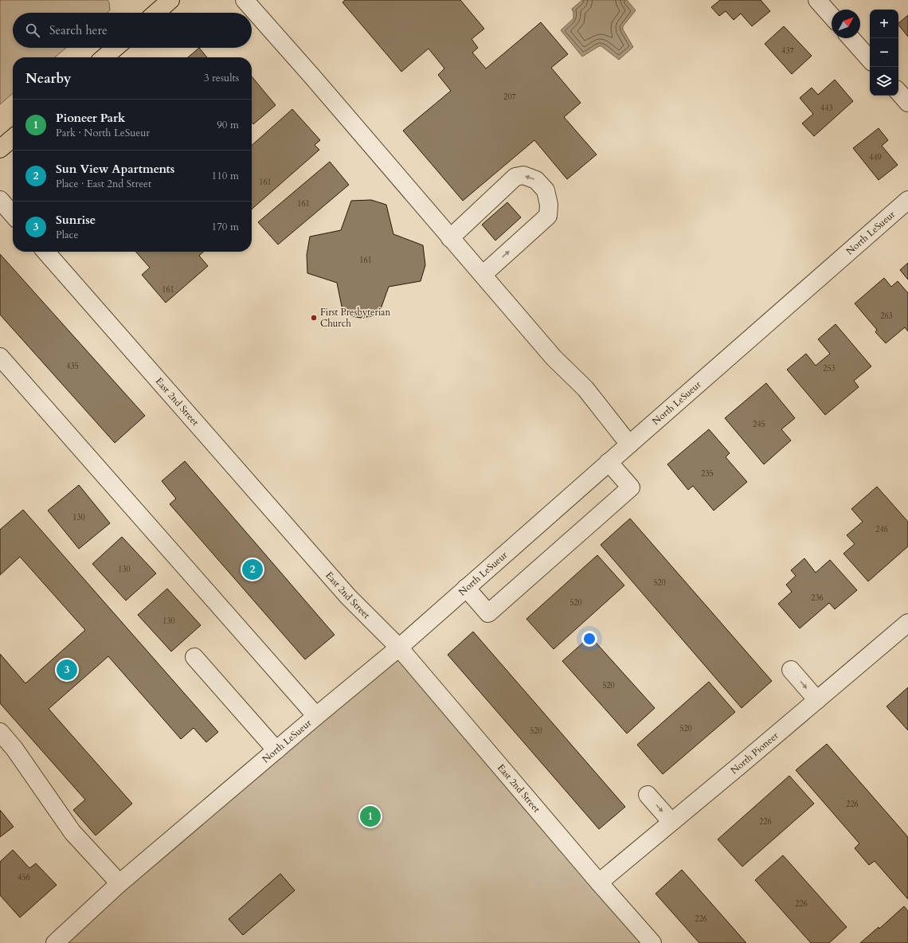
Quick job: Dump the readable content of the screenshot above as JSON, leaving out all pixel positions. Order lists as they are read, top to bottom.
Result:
{
  "streets": {
    "street": ["North LeSueur", "East 2nd Street", "North Pioneer"]
  },
  "crossings": [
    ["North LeSueur", "East 2nd Street"],
    ["East 2nd Street", "North Pioneer"]
  ],
  "places": ["First Presbyterian Church"],
  "house_numbers": [
    "437",
    "207",
    "443",
    "449",
    "161",
    "161",
    "161",
    "161",
    "263",
    "435",
    "253",
    "245",
    "235",
    "130",
    "246",
    "130",
    "520",
    "236",
    "520",
    "130",
    "520",
    "520",
    "520",
    "226",
    "226",
    "456",
    "226",
    "226"
  ],
  "north": "top right",
  "page": {
    "map_buttons": ["+", "−"],
    "search": "Search here",
    "heading": ["Nearby", "3 results"],
    "list": [
      {
        "mark": "1",
        "name": "Pioneer Park",
        "note": "Park · North LeSueur",
        "value": "90 m"
      },
      {
        "mark": "2",
        "name": "Sun View Apartments",
        "note": "Place · East 2nd Street",
        "value": "110 m"
      },
      {
        "mark": "3",
        "name": "Sunrise",
        "note": "Place",
        "value": "170 m"
      }
    ],
    "pins": ["2", "3", "1"]
  }
}
